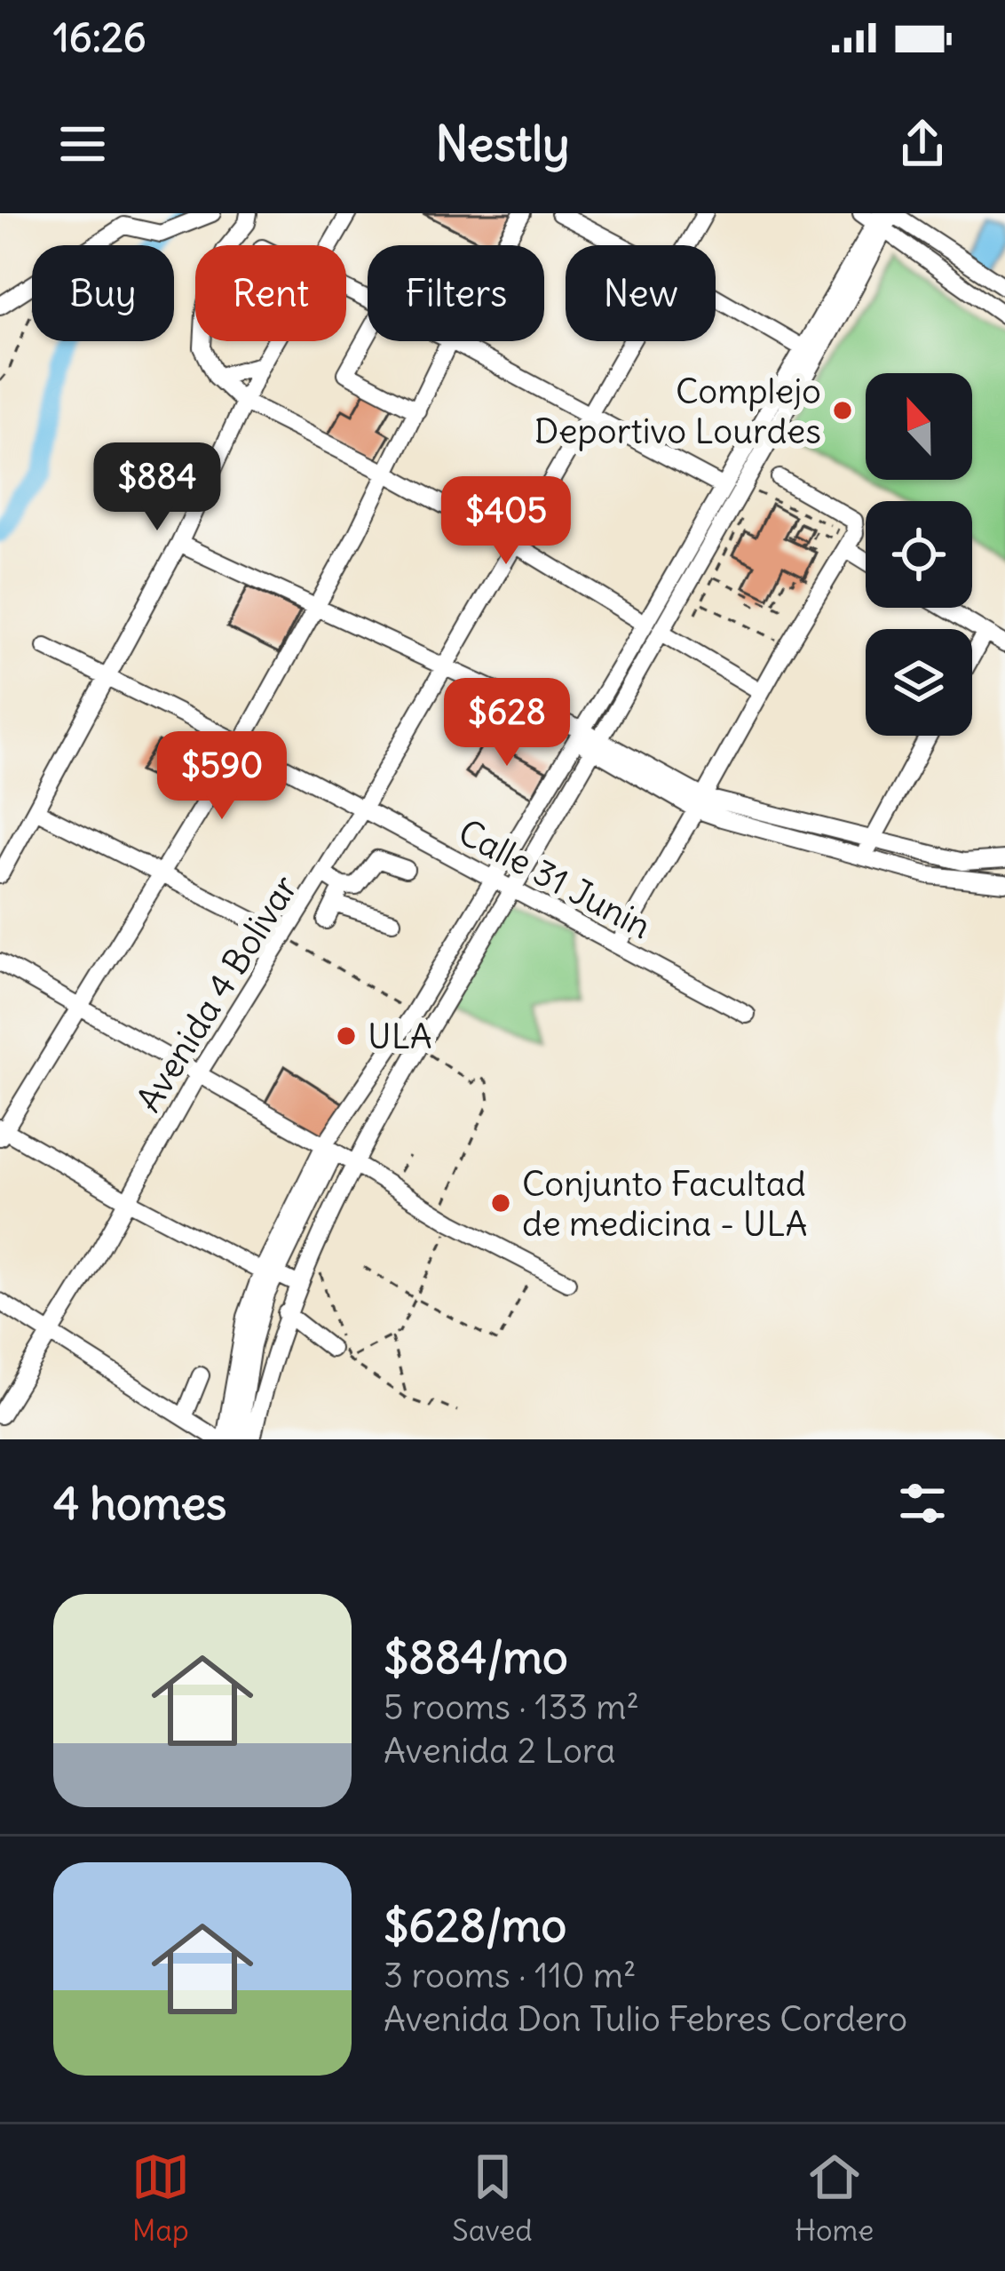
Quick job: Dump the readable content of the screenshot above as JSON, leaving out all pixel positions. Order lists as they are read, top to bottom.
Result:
{
  "streets": {
    "street": ["Calle 31 Junin", "Avenida 4 Bolivar"]
  },
  "crossings": [
    ["Calle 31 Junin", "Avenida 4 Bolivar"]
  ],
  "places": ["Complejo Deportivo Lourdes", "ULA", "Conjunto Facultad de medicina - ULA"],
  "north": "top",
  "page": {
    "status": "16:26",
    "header": "Nestly",
    "chip": [
      "Buy",
      "Rent",
      "Filters",
      "New"
    ],
    "price": [
      "$884",
      "$405",
      "$628",
      "$590"
    ],
    "heading": "4 homes",
    "list": [
      {
        "name": "$884/mo",
        "note": "5 rooms · 133 m² · Avenida 2 Lora"
      },
      {
        "name": "$628/mo",
        "note": "3 rooms · 110 m² · Avenida Don Tulio Febres Cordero"
      }
    ],
    "tabs": ["Map", "Saved", "Home"]
  }
}
